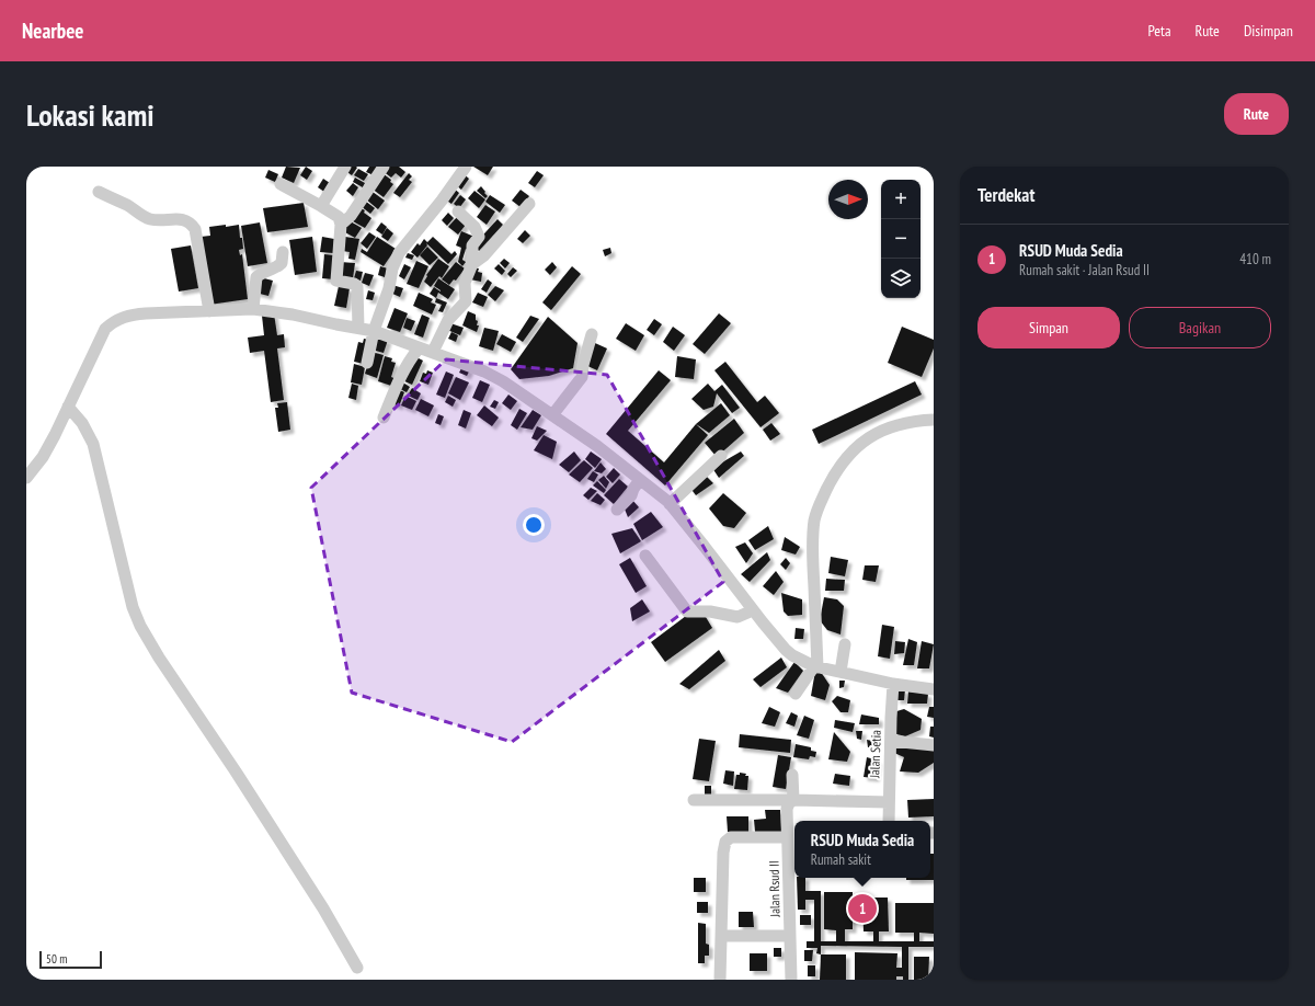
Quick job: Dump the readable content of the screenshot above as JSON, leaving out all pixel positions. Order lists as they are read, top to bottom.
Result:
{
  "streets": {
    "street": ["Jalan Setia", "Jalan Rsud II"]
  },
  "scale_bar": "50 m",
  "north": "right",
  "page": {
    "header": "Nearbee",
    "nav": ["Peta", "Rute", "Disimpan"],
    "buttons": [
      "Rute",
      ["Simpan", "Bagikan"]
    ],
    "title": "Lokasi kami",
    "heading": "Terdekat",
    "map_buttons": ["+", "−"],
    "list": [
      {
        "mark": "1",
        "name": "RSUD Muda Sedia",
        "note": "Rumah sakit · Jalan Rsud II",
        "value": "410 m"
      }
    ],
    "popup": ["RSUD Muda Sedia", "Rumah sakit"],
    "pins": "1",
    "scale": "50 m"
  }
}
